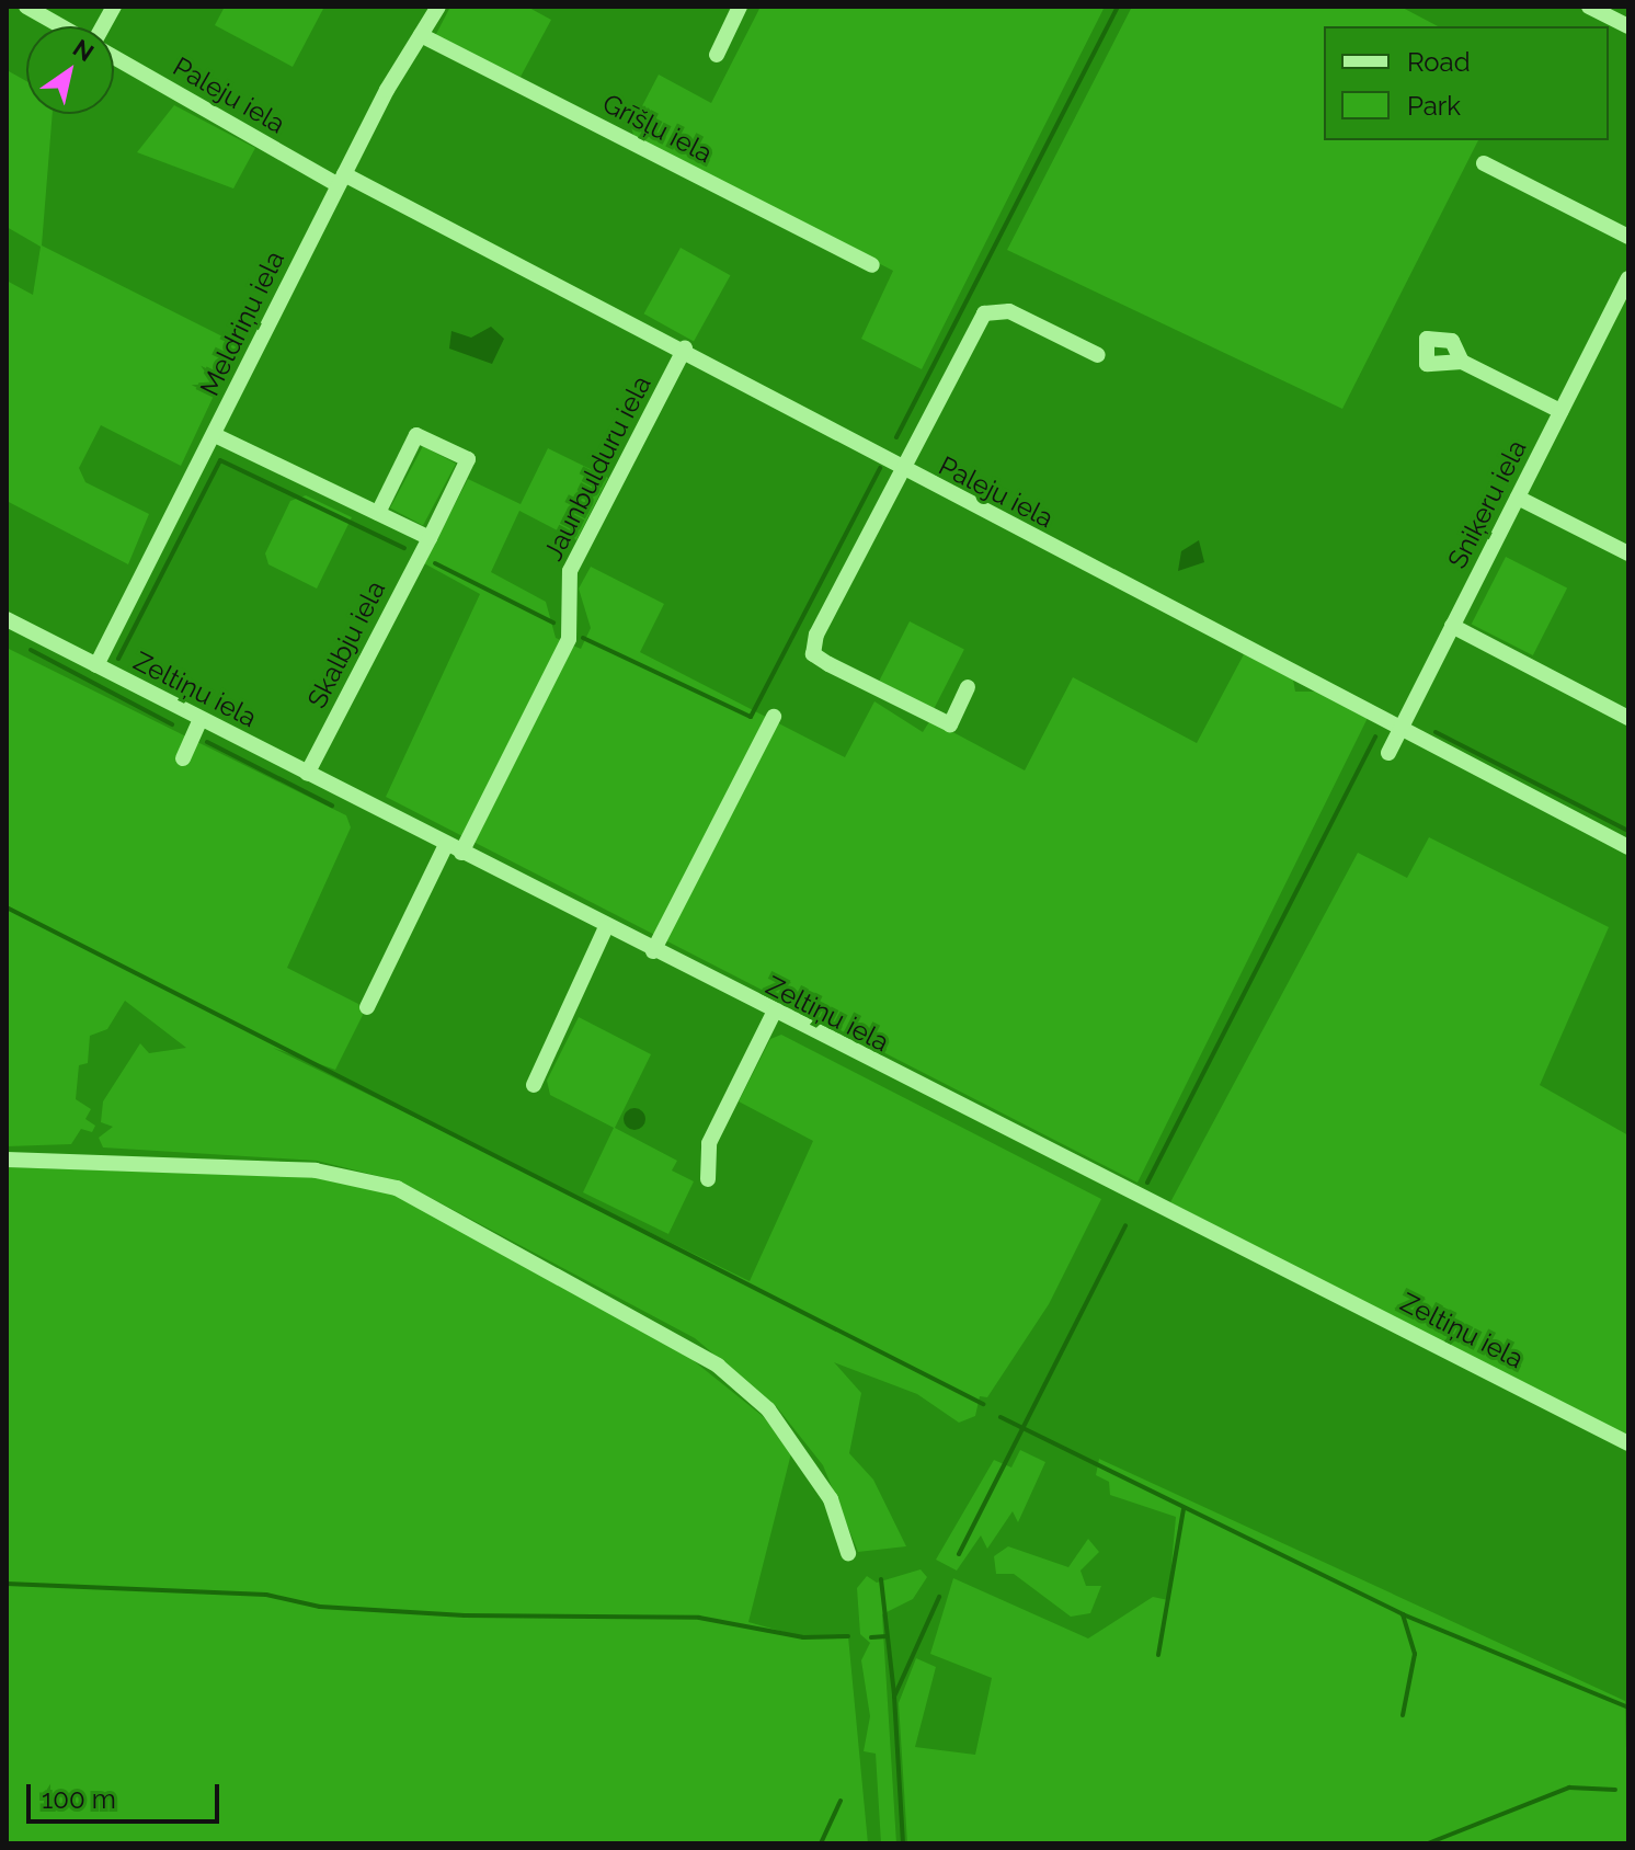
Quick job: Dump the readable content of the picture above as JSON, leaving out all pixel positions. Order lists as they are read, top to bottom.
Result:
{
  "streets": {
    "street": [
      "Paleju iela",
      "Grīšļu iela",
      "Meldriņu iela",
      "Jaunbulduru iela",
      "Sniķeru iela",
      "Skalbju iela",
      "Zeltiņu iela"
    ]
  },
  "crossings": [
    ["Paleju iela", "Meldriņu iela"],
    ["Paleju iela", "Jaunbulduru iela"],
    ["Paleju iela", "Sniķeru iela"],
    ["Grīšļu iela", "Meldriņu iela"],
    ["Meldriņu iela", "Zeltiņu iela"],
    ["Jaunbulduru iela", "Zeltiņu iela"],
    ["Skalbju iela", "Zeltiņu iela"]
  ],
  "legend": ["Road", "Park"],
  "scale_bar": "100 m",
  "north": "top right"
}
